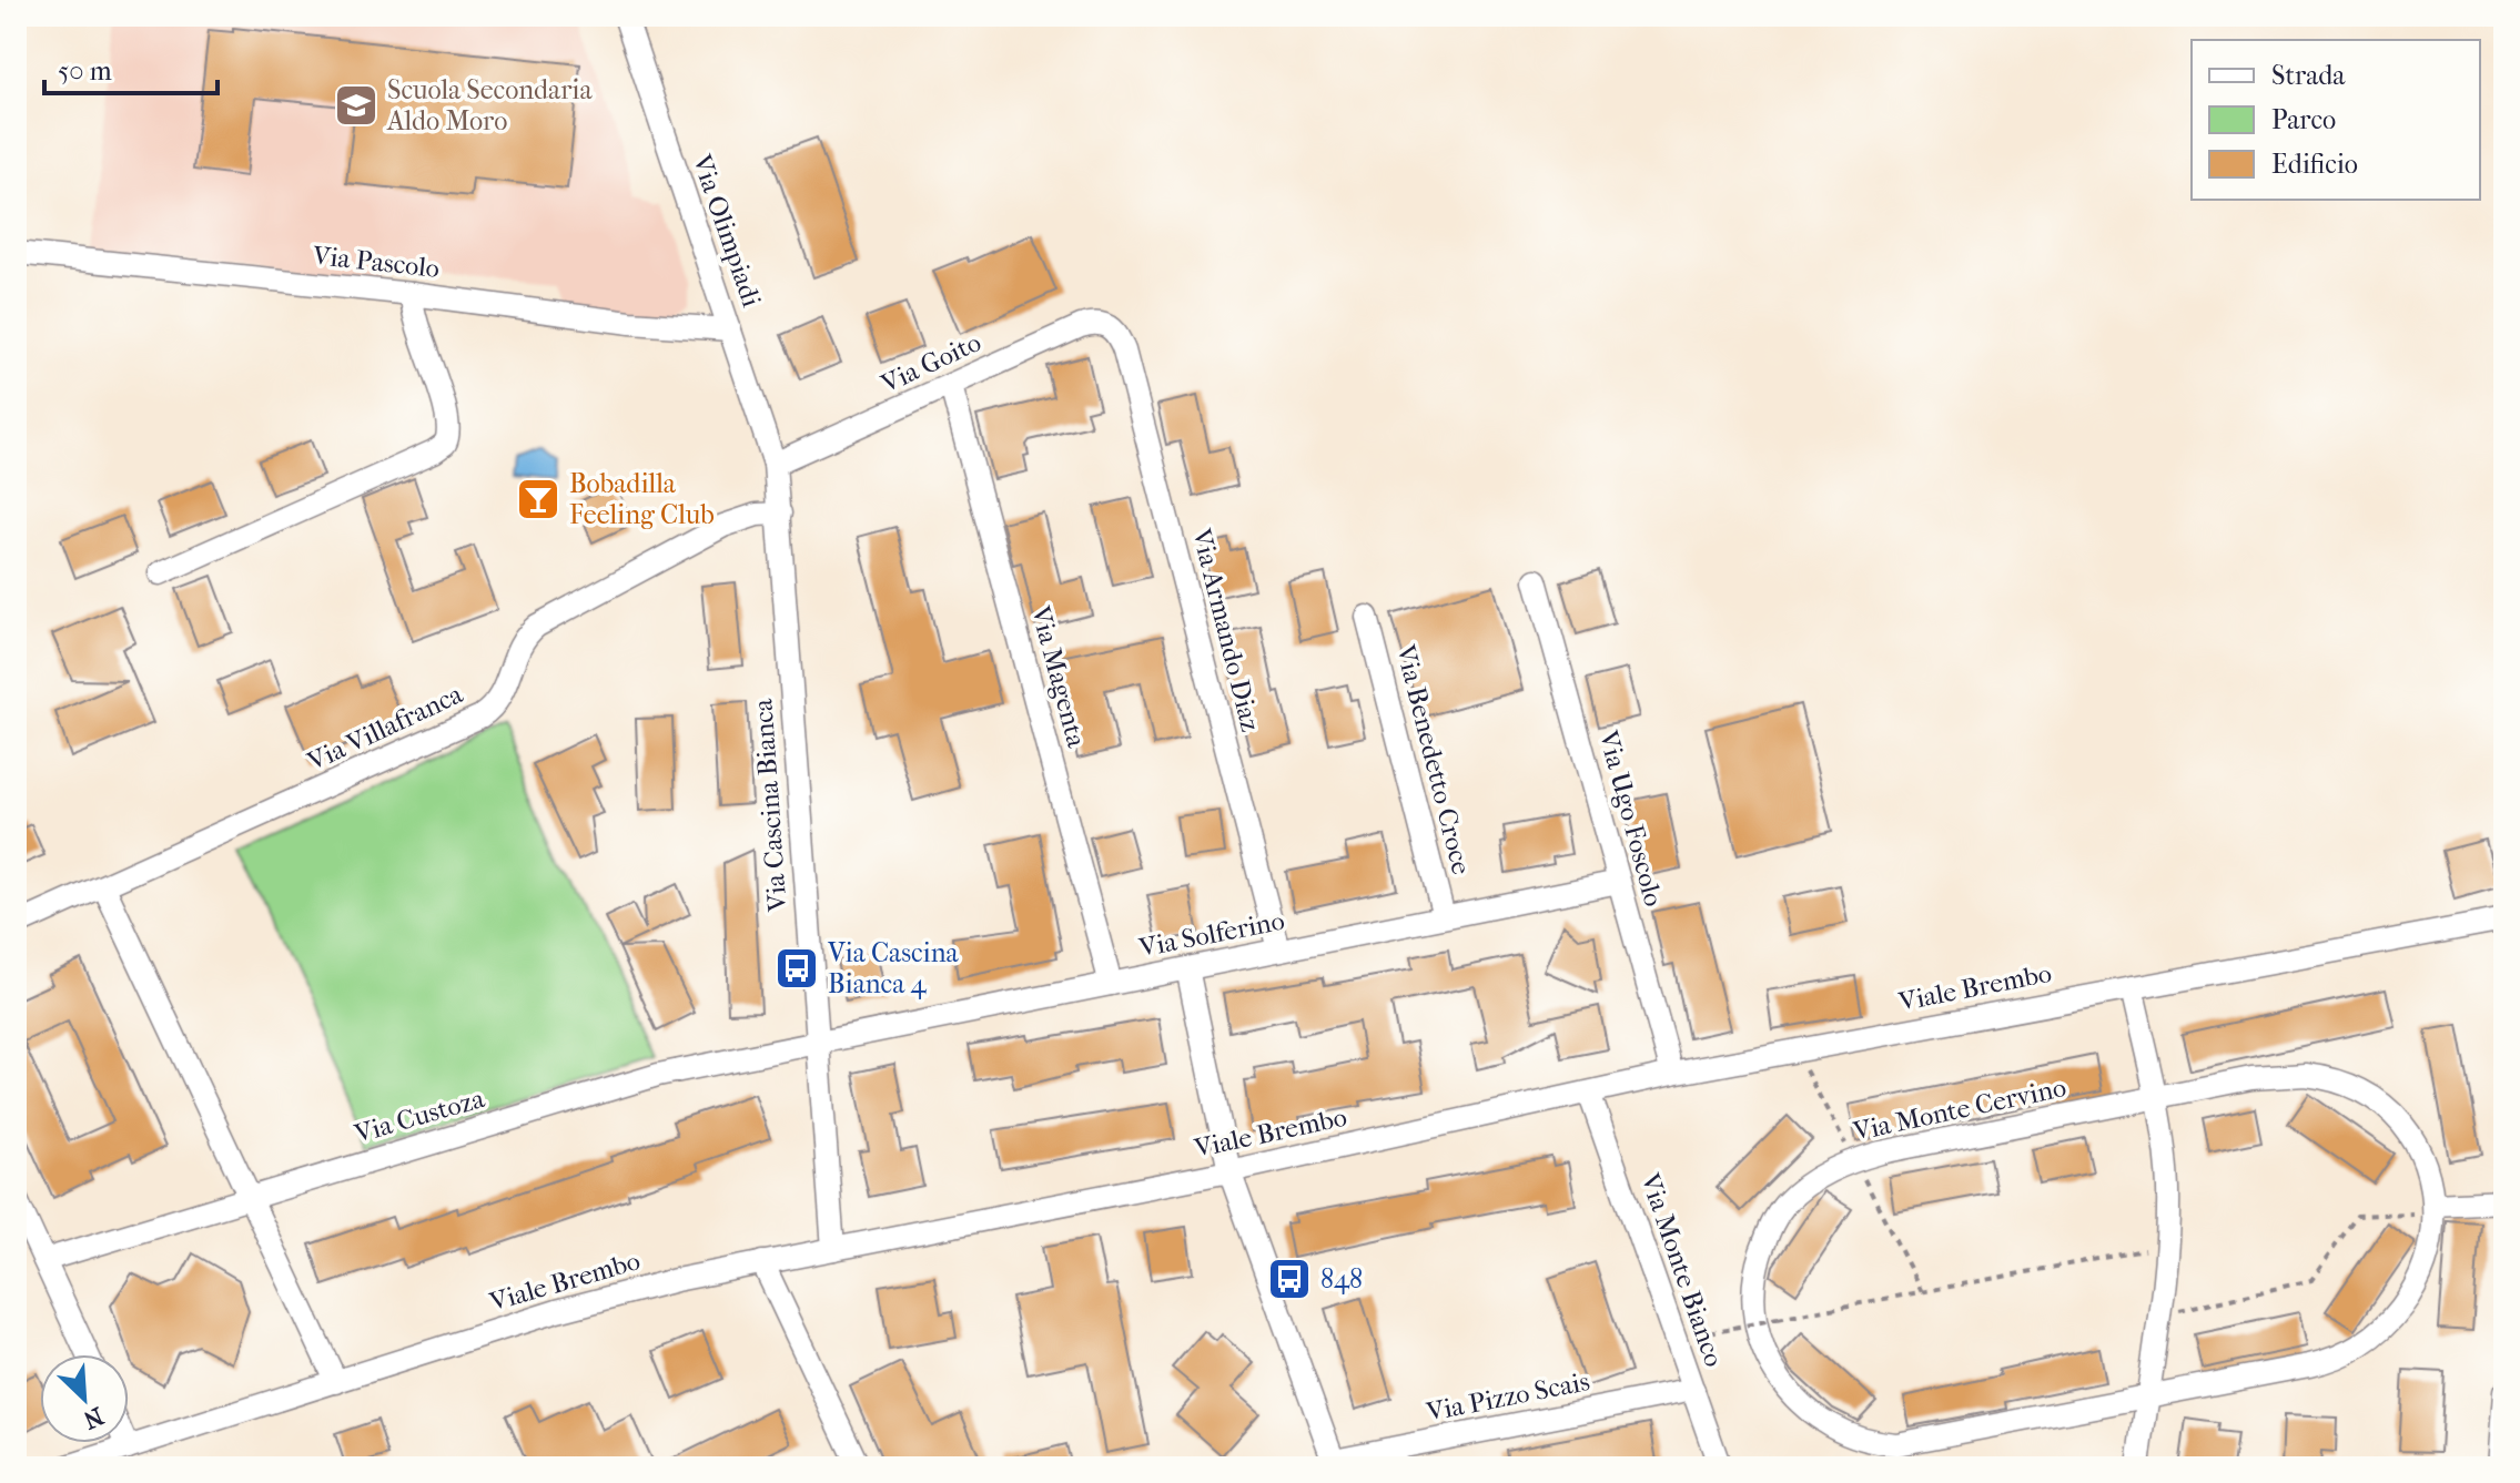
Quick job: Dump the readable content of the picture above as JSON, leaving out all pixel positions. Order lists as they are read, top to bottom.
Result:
{
  "streets": {
    "street": [
      "Via Olimpiadi",
      "Via Pascolo",
      "Via Goito",
      "Via Armando Diaz",
      "Via Magenta",
      "Via Villafranca",
      "Via Benedetto Croce",
      "Via Cascina Bianca",
      "Via Ugo Foscolo",
      "Via Solferino",
      "Viale Brembo",
      "Via Monte Cervino",
      "Via Custoza",
      "Via Monte Bianco",
      "Via Pizzo Scais"
    ]
  },
  "crossings": [
    ["Via Olimpiadi", "Via Pascolo"],
    ["Via Olimpiadi", "Via Goito"],
    ["Via Olimpiadi", "Via Cascina Bianca"],
    ["Via Goito", "Via Armando Diaz"],
    ["Via Goito", "Via Magenta"],
    ["Via Goito", "Via Cascina Bianca"],
    ["Via Armando Diaz", "Via Solferino"],
    ["Via Magenta", "Via Solferino"],
    ["Via Villafranca", "Via Cascina Bianca"],
    ["Via Benedetto Croce", "Via Solferino"],
    ["Via Cascina Bianca", "Via Solferino"],
    ["Via Cascina Bianca", "Viale Brembo"],
    ["Via Cascina Bianca", "Via Custoza"],
    ["Via Ugo Foscolo", "Via Solferino"],
    ["Via Ugo Foscolo", "Viale Brembo"],
    ["Via Solferino", "Via Custoza"],
    ["Viale Brembo", "Via Monte Bianco"],
    ["Via Monte Bianco", "Via Pizzo Scais"]
  ],
  "places": {
    "school or university": ["Scuola Secondaria Aldo Moro"],
    "bar": ["Bobadilla Feeling Club"],
    "bus stop": ["Via Cascina Bianca 4", "848"]
  },
  "legend": ["Strada", "Parco", "Edificio"],
  "scale_bar": "50 m",
  "north": "bottom right"
}
